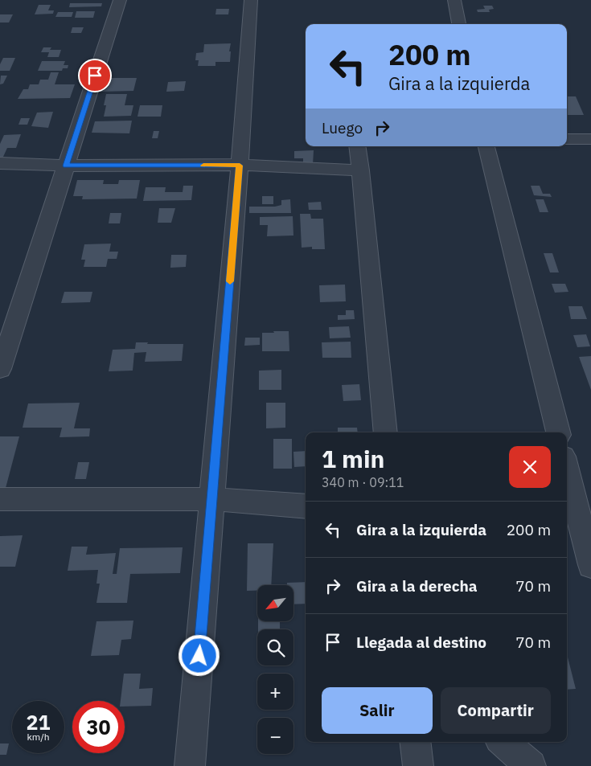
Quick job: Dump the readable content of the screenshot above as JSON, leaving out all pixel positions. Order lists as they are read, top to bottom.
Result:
{
  "north": "bottom left",
  "page": {
    "turn": ["200 m", "Gira a la izquierda"],
    "then": "Luego",
    "heading": ["1 min", "340 m · 09:11"],
    "list": [
      {
        "name": "Gira a la izquierda",
        "value": "200 m"
      },
      {
        "name": "Gira a la derecha",
        "value": "70 m"
      },
      {
        "name": "Llegada al destino",
        "value": "70 m"
      }
    ],
    "map_buttons": ["+", "−"],
    "buttons": ["Salir", "Compartir"],
    "speed": "21 km/h",
    "limit": "30"
  }
}
